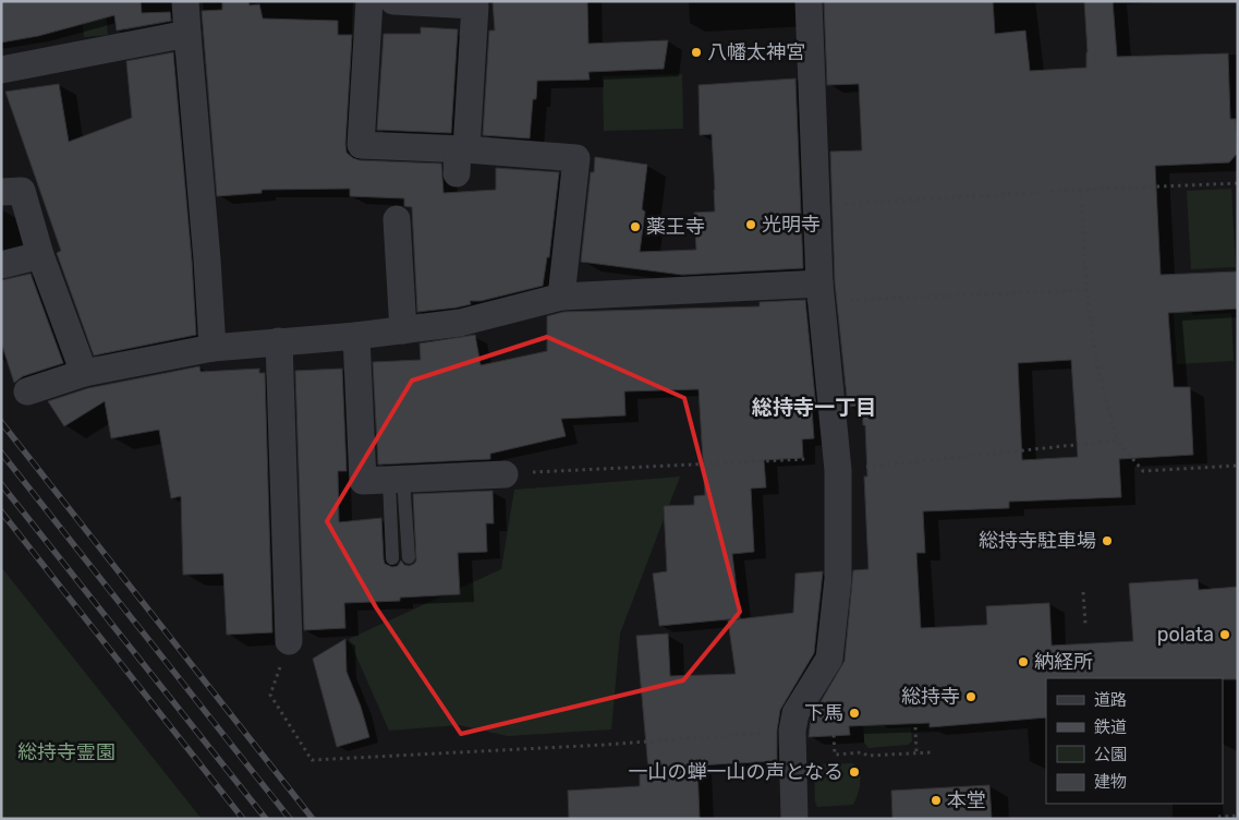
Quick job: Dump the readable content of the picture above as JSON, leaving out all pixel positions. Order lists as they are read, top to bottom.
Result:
{
  "districts": ["総持寺一丁目"],
  "parks": ["総持寺霊園"],
  "places": [
    "八幡太神宮",
    "光明寺",
    "薬王寺",
    "総持寺駐車場",
    "polata",
    "納経所",
    "総持寺",
    "下馬",
    "一山の蝉一山の声となる",
    "本堂"
  ],
  "legend": [
    "道路",
    "鉄道",
    "公園",
    "建物"
  ]
}
